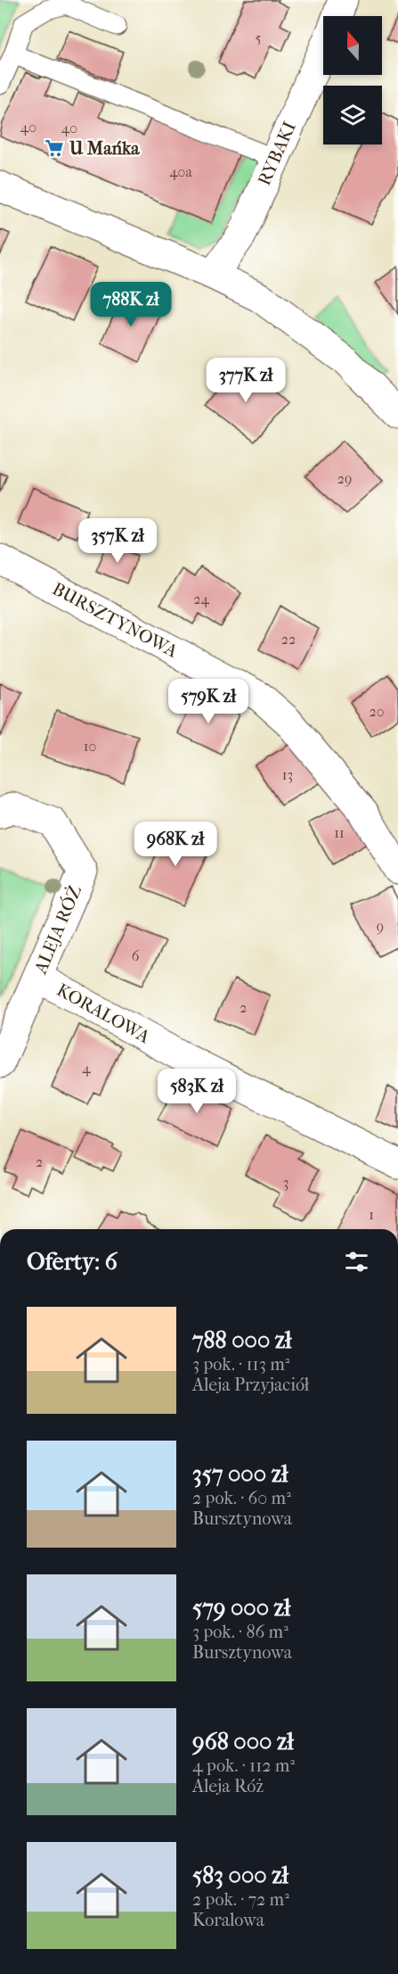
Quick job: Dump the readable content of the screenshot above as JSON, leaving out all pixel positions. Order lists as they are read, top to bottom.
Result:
{
  "streets": {
    "street": [
      "RYBAKI",
      "BURSZTYNOWA",
      "ALEJA RÓŻ",
      "KORALOWA"
    ]
  },
  "crossings": [
    ["ALEJA RÓŻ", "KORALOWA"]
  ],
  "places": {
    "supermarket": ["U Mańka"]
  },
  "house_numbers": [
    "5",
    "40",
    "40",
    "40a",
    "29",
    "24",
    "22",
    "20",
    "10",
    "13",
    "11",
    "9",
    "6",
    "2",
    "4",
    "2",
    "3",
    "1"
  ],
  "north": "top",
  "page": {
    "price": [
      "788K zł",
      "377K zł",
      "357K zł",
      "579K zł",
      "968K zł",
      "583K zł"
    ],
    "heading": "Oferty: 6",
    "list": [
      {
        "name": "788 000 zł",
        "note": "3 pok. · 113 m² · Aleja Przyjaciół"
      },
      {
        "name": "357 000 zł",
        "note": "2 pok. · 60 m² · Bursztynowa"
      },
      {
        "name": "579 000 zł",
        "note": "3 pok. · 86 m² · Bursztynowa"
      },
      {
        "name": "968 000 zł",
        "note": "4 pok. · 112 m² · Aleja Róż"
      },
      {
        "name": "583 000 zł",
        "note": "2 pok. · 72 m² · Koralowa"
      }
    ]
  }
}
